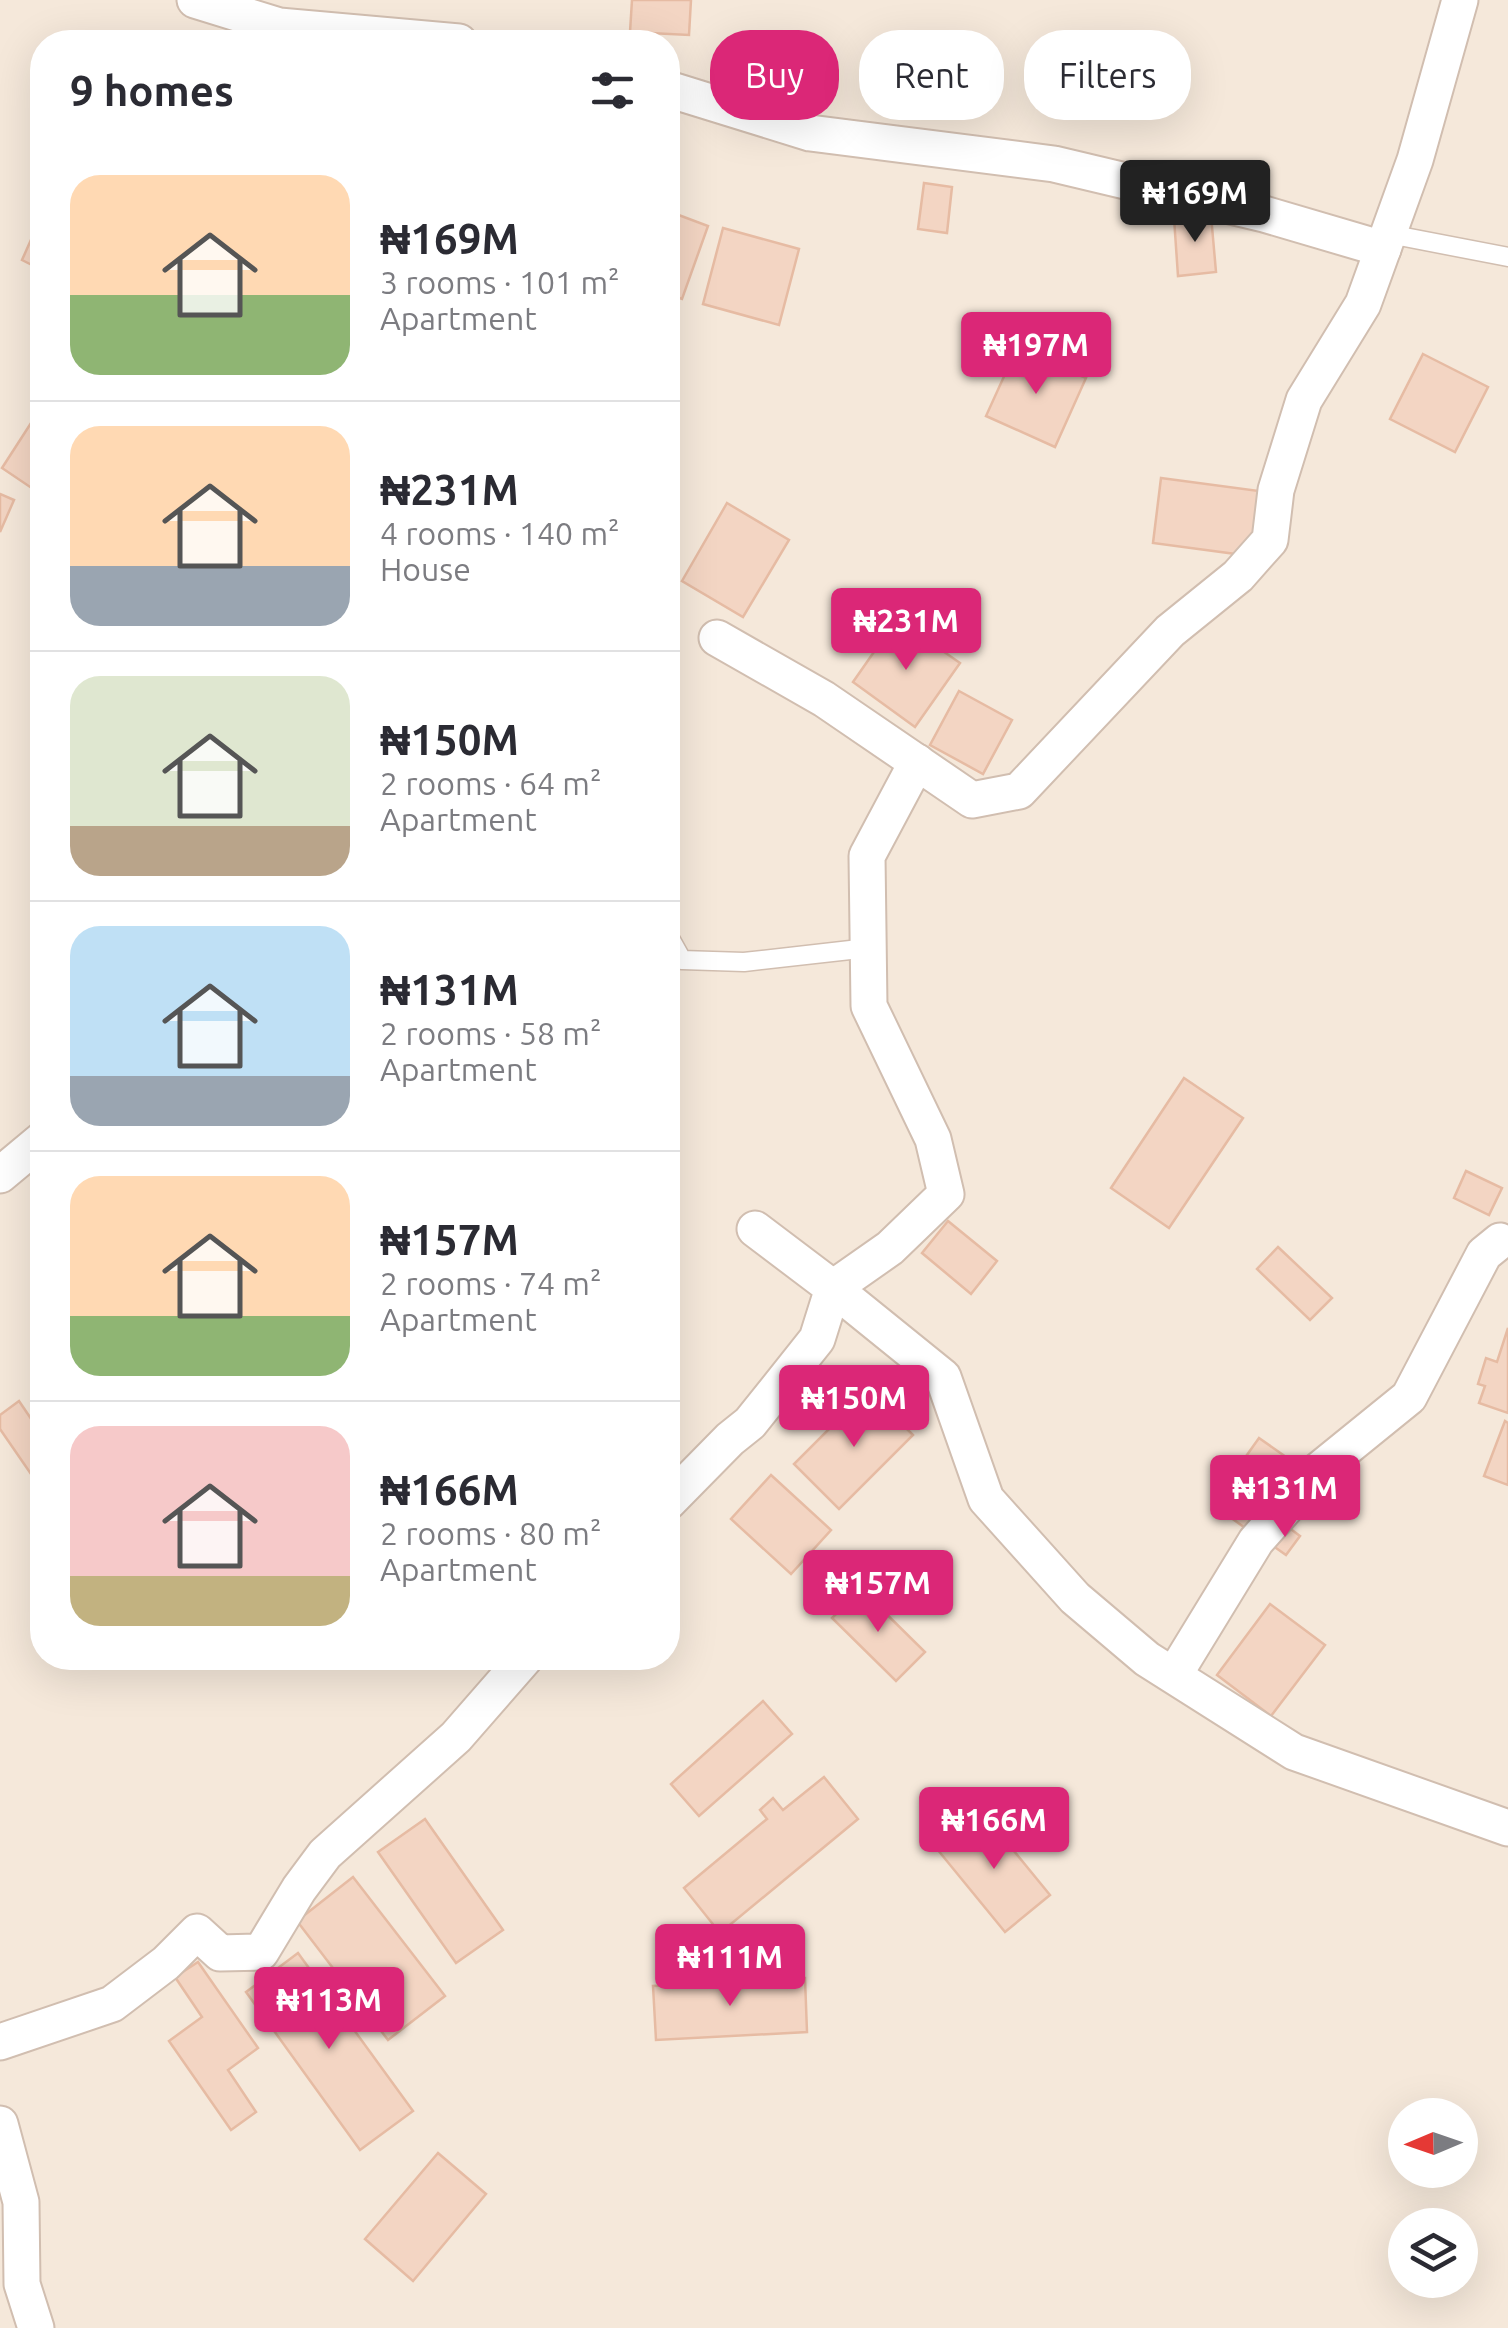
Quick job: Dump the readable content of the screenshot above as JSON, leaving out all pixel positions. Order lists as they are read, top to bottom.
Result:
{
  "north": "left",
  "page": {
    "chip": ["Buy", "Rent", "Filters"],
    "heading": "9 homes",
    "list": [
      {
        "name": "₦169M",
        "note": "3 rooms · 101 m² · Apartment"
      },
      {
        "name": "₦231M",
        "note": "4 rooms · 140 m² · House"
      },
      {
        "name": "₦150M",
        "note": "2 rooms · 64 m² · Apartment"
      },
      {
        "name": "₦131M",
        "note": "2 rooms · 58 m² · Apartment"
      },
      {
        "name": "₦157M",
        "note": "2 rooms · 74 m² · Apartment"
      },
      {
        "name": "₦166M",
        "note": "2 rooms · 80 m² · Apartment"
      }
    ],
    "price": [
      "₦169M",
      "₦197M",
      "₦231M",
      "₦150M",
      "₦131M",
      "₦157M",
      "₦166M",
      "₦111M",
      "₦113M"
    ]
  }
}
